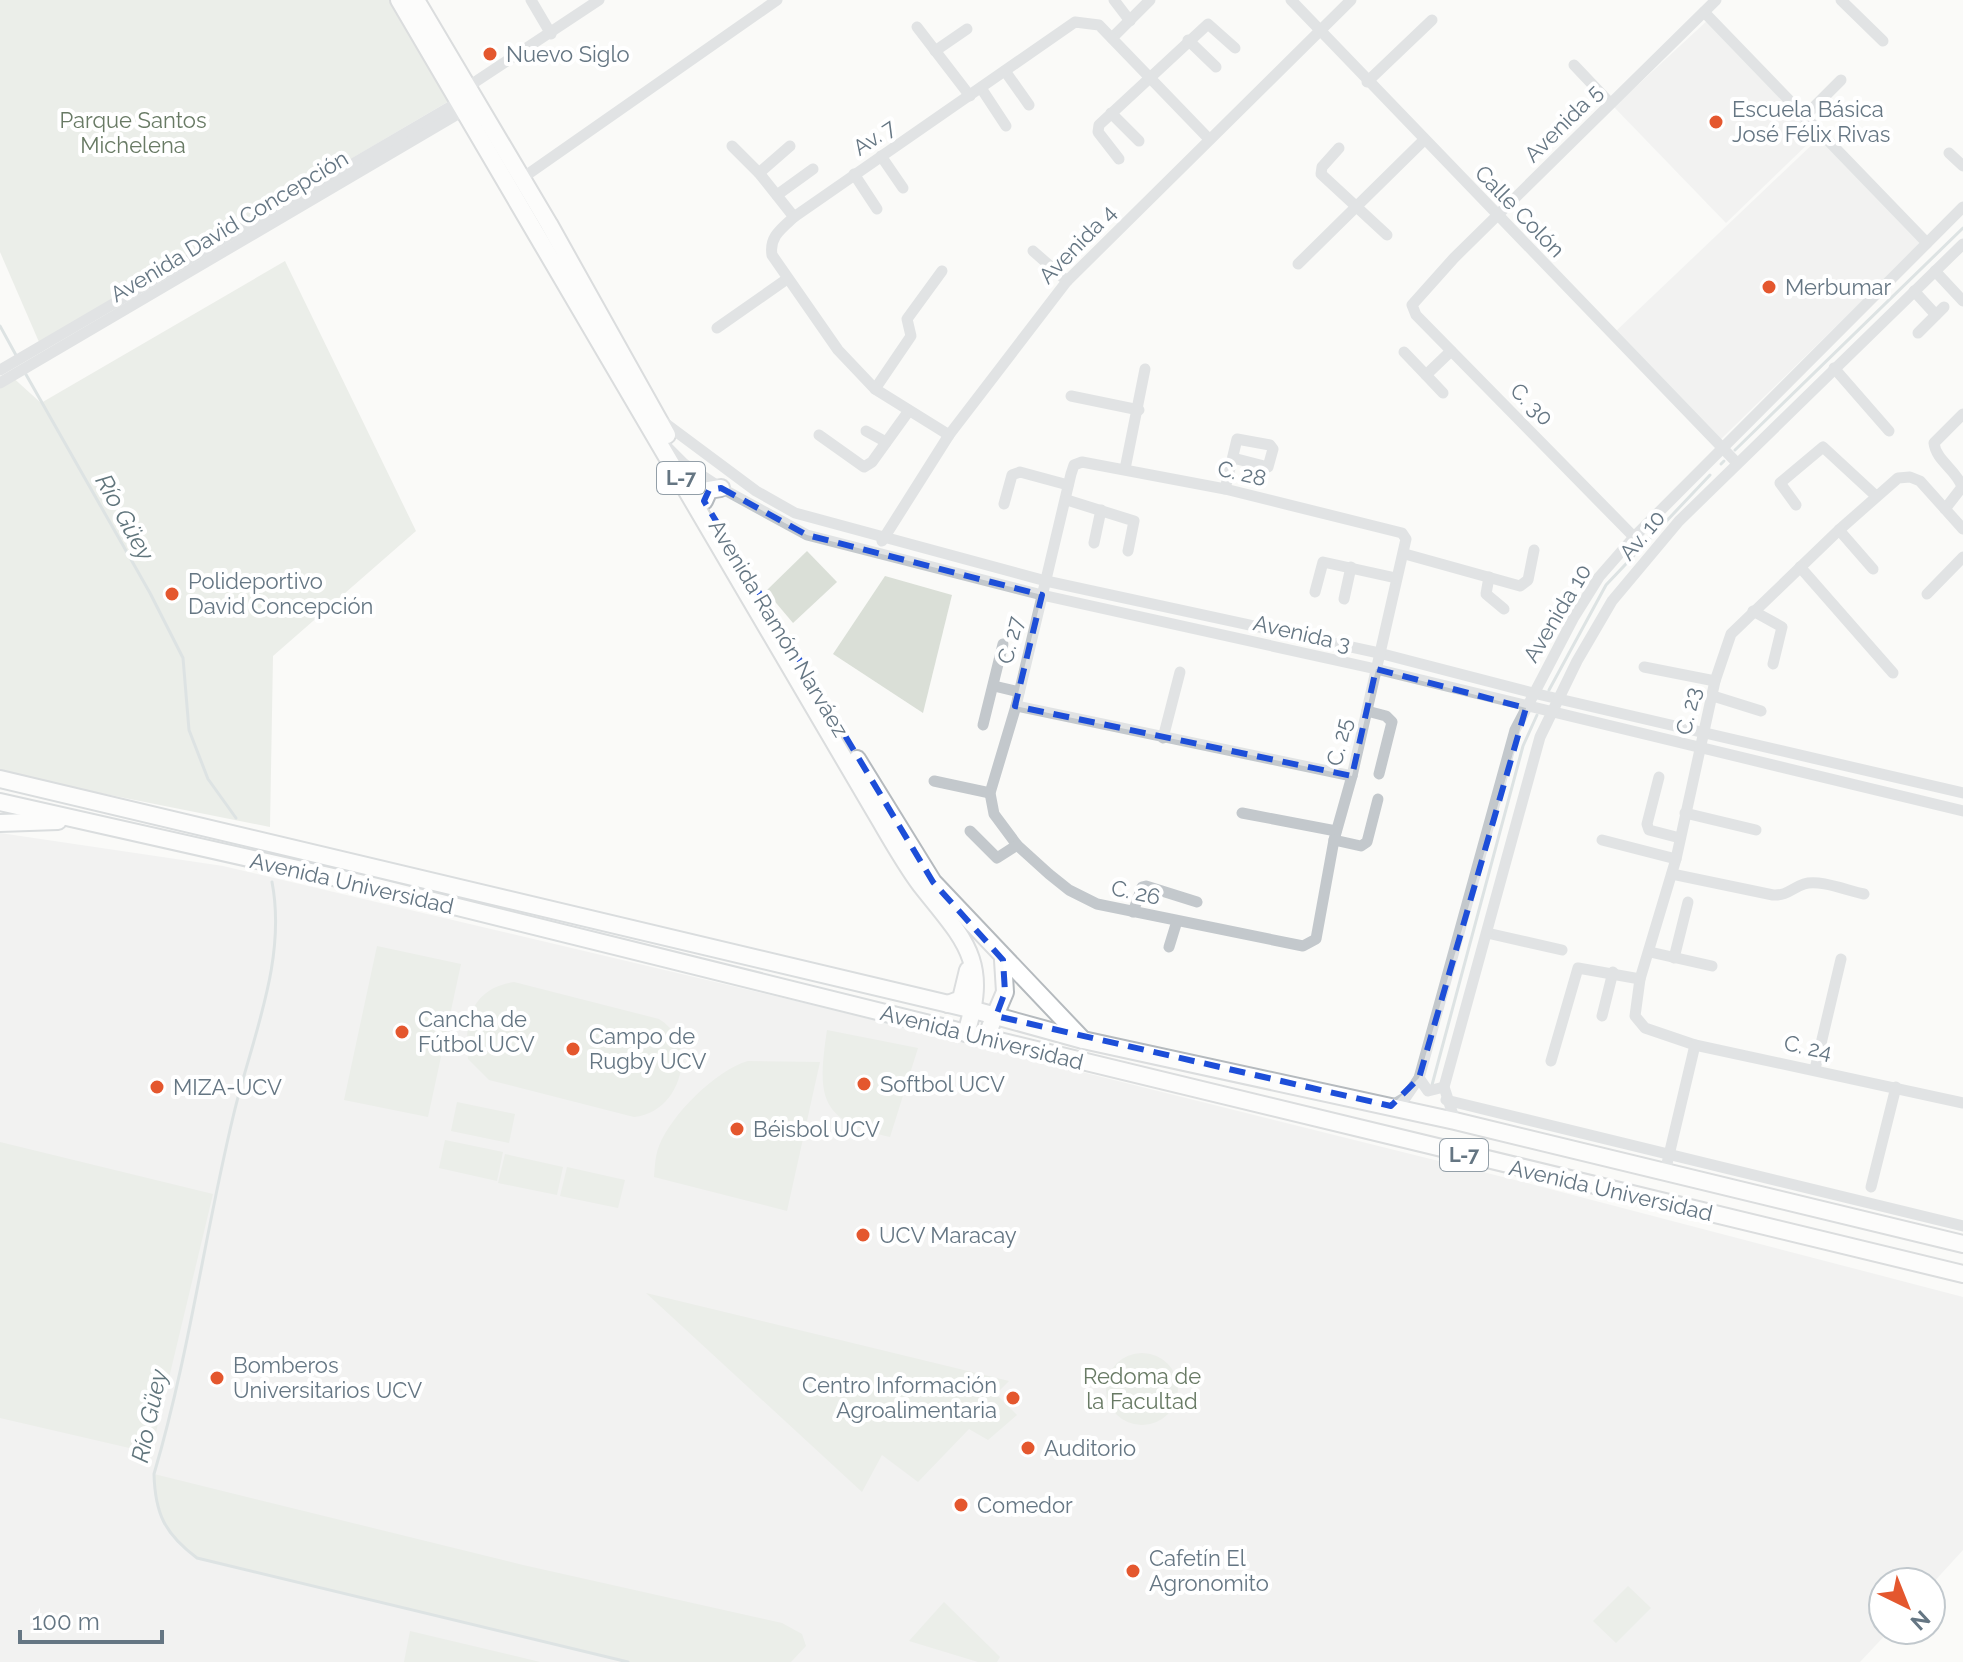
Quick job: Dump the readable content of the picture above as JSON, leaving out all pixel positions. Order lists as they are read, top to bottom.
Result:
{
  "streets": {
    "main road": ["L-7", "Avenida Ramón Narváez", "Avenida Universidad"],
    "street": [
      "Avenida 5",
      "Av. 7",
      "Calle Colón",
      "Avenida David Concepción",
      "Avenida 4",
      "C. 30",
      "C. 28",
      "Av. 10",
      "Avenida 10",
      "Avenida 3",
      "C. 27",
      "C. 23",
      "C. 25",
      "C. 26",
      "C. 24"
    ]
  },
  "crossings": [
    ["Avenida 5", "Calle Colón"],
    ["Avenida 5", "C. 30"],
    ["Av. 7", "Avenida 4"],
    ["Calle Colón", "Avenida 4"],
    ["Calle Colón", "Av. 10"],
    ["Calle Colón", "Avenida 10"],
    ["Avenida David Concepción", "Avenida Ramón Narváez"],
    ["Avenida 4", "Avenida 3"],
    ["C. 30", "Avenida 10"],
    ["C. 28", "C. 27"],
    ["C. 28", "C. 25"],
    ["Av. 10", "Avenida 3"],
    ["Av. 10", "Avenida Universidad"],
    ["Avenida 10", "Avenida 3"],
    ["Avenida 10", "Avenida Universidad"],
    ["Avenida Ramón Narváez", "Avenida 3"],
    ["Avenida Ramón Narváez", "Avenida Universidad"],
    ["Avenida 3", "C. 27"],
    ["Avenida 3", "C. 23"],
    ["Avenida 3", "C. 25"],
    ["C. 27", "C. 26"],
    ["C. 23", "C. 24"],
    ["C. 25", "C. 26"]
  ],
  "water": ["Río Güey"],
  "parks": ["Parque Santos Michelena", "Redoma de la Facultad"],
  "places": [
    "Nuevo Siglo",
    "Escuela Básica José Félix Rivas",
    "Merbumar",
    "Polideportivo David Concepción",
    "Cancha de Fútbol UCV",
    "Campo de Rugby UCV",
    "Softbol UCV",
    "MIZA-UCV",
    "Béisbol UCV",
    "UCV Maracay",
    "Bomberos Universitarios UCV",
    "Centro Información Agroalimentaria",
    "Auditorio",
    "Comedor",
    "Cafetín El Agronomito"
  ],
  "scale_bar": "100 m",
  "north": "bottom right"
}
